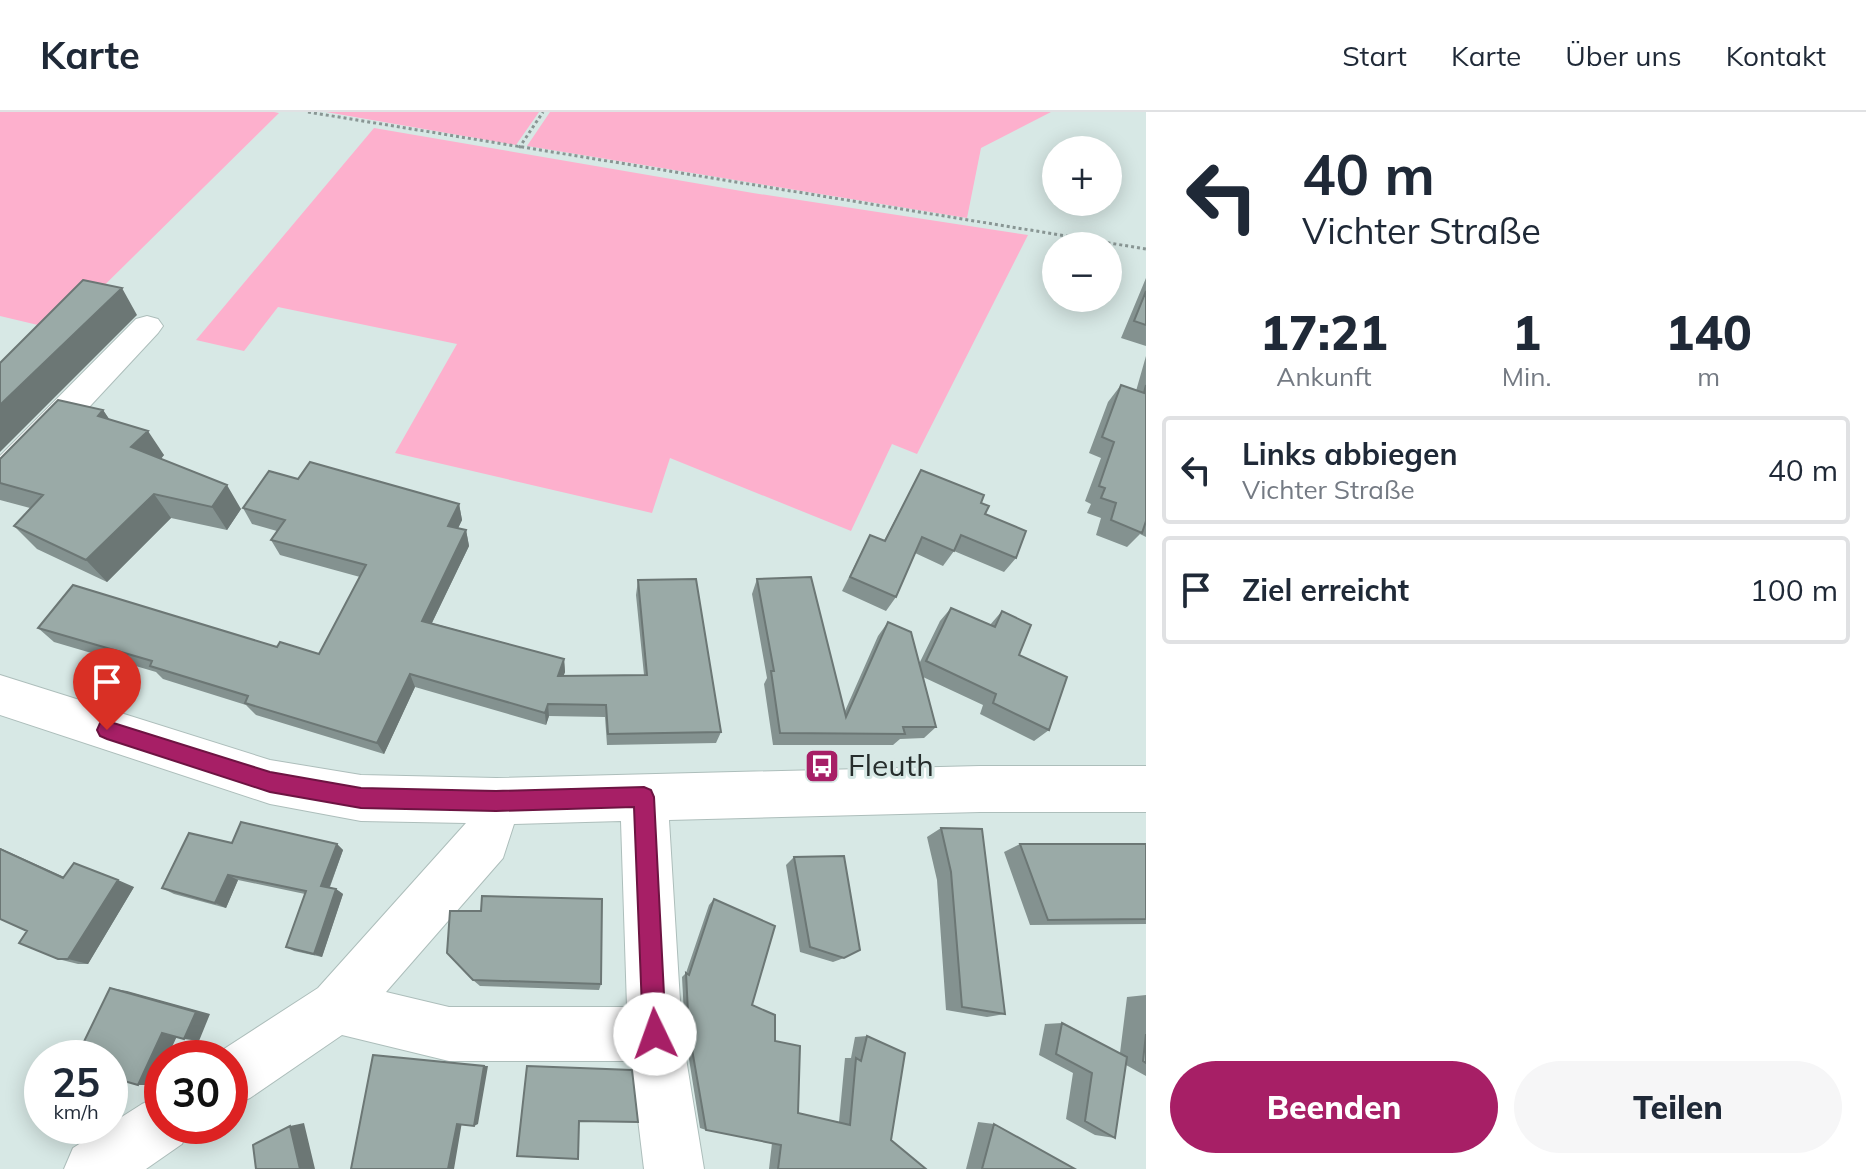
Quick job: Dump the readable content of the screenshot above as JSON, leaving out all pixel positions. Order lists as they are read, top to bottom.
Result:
{
  "places": {
    "bus stop": ["Fleuth"]
  },
  "page": {
    "header": "Karte",
    "nav": [
      "Start",
      "Karte",
      "Über uns",
      "Kontakt"
    ],
    "turn": ["40 m", "Vichter Straße"],
    "map_buttons": ["+", "−"],
    "eta": [
      "17:21",
      "Ankunft",
      "1",
      "Min.",
      "140",
      "m"
    ],
    "list": [
      {
        "name": "Links abbiegen",
        "note": "Vichter Straße",
        "value": "40 m"
      },
      {
        "name": "Ziel erreicht",
        "value": "100 m"
      }
    ],
    "speed": "25 km/h",
    "limit": "30",
    "buttons": ["Beenden", "Teilen"]
  }
}
